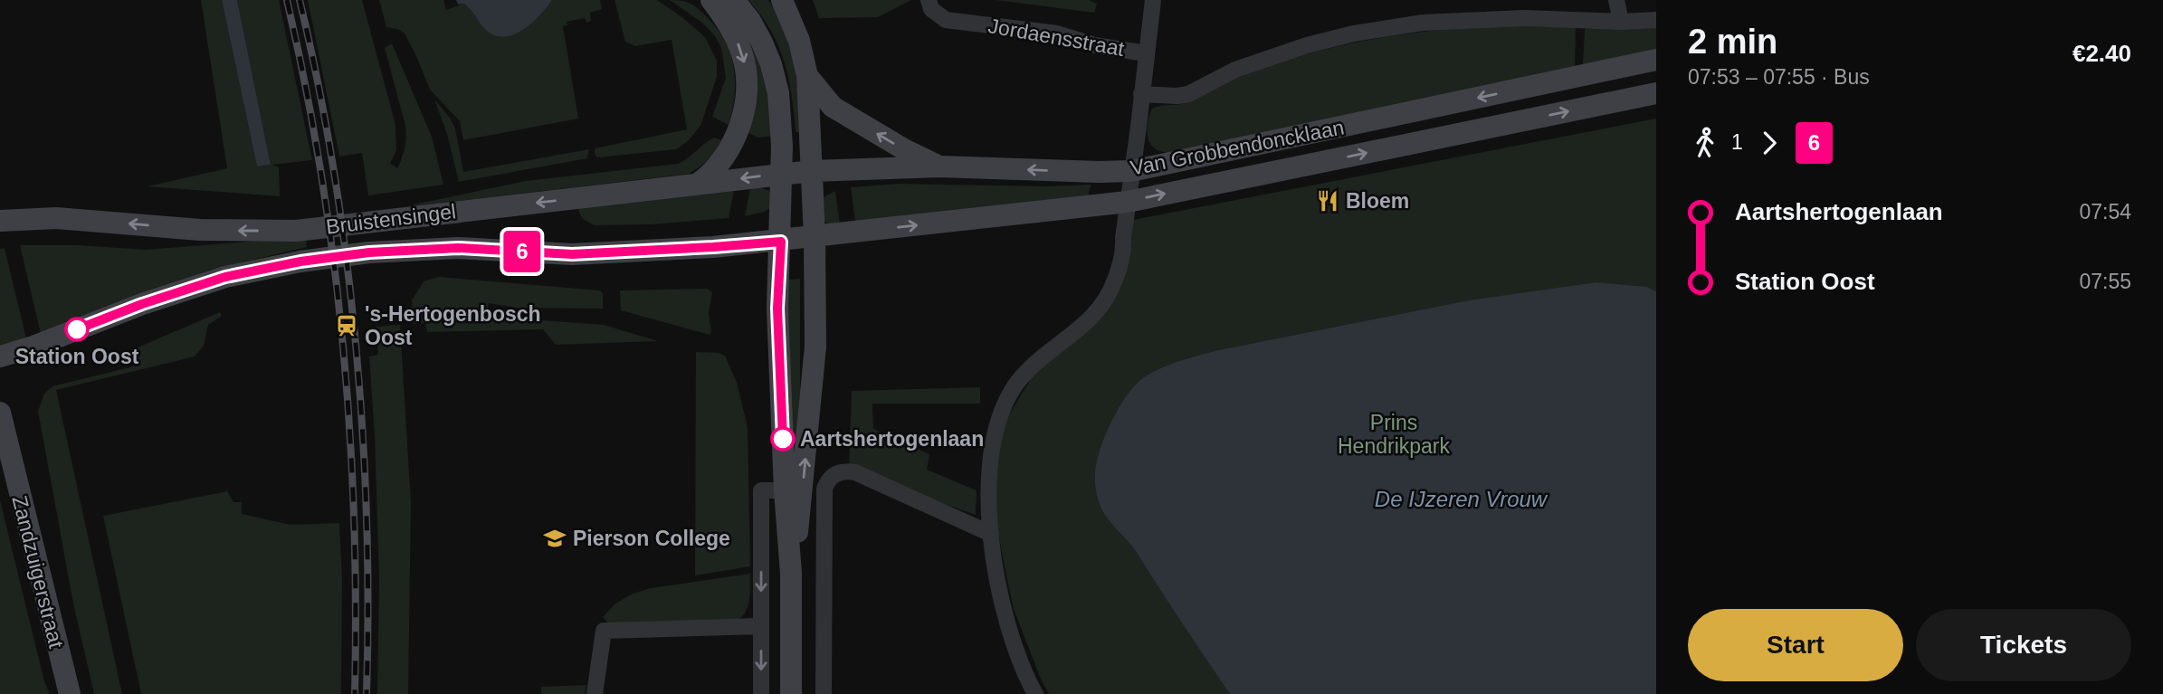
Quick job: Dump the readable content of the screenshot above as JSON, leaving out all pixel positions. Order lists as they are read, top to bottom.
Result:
{
  "streets": {
    "main road": ["Van Grobbendoncklaan", "Bruistensingel", "Zandzuigerstraat"],
    "street": ["Jordaensstraat"]
  },
  "crossings": [
    ["Van Grobbendoncklaan", "Bruistensingel"]
  ],
  "water": ["De IJzeren Vrouw"],
  "parks": ["Prins Hendrikpark"],
  "places": {
    "restaurant": ["Bloem"],
    "station": ["'s-Hertogenbosch Oost"],
    "other": ["Station Oost", "Aartshertogenlaan"],
    "school or university": ["Pierson College"]
  },
  "lines": ["bus line 6"],
  "page": {
    "on_map": "6",
    "heading": ["2 min", "07:53 – 07:55 · Bus", "€2.40"],
    "legs": ["1", "6"],
    "list": [
      {
        "name": "Aartshertogenlaan",
        "value": "07:54"
      },
      {
        "name": "Station Oost",
        "value": "07:55"
      }
    ],
    "buttons": ["Start", "Tickets"]
  }
}
